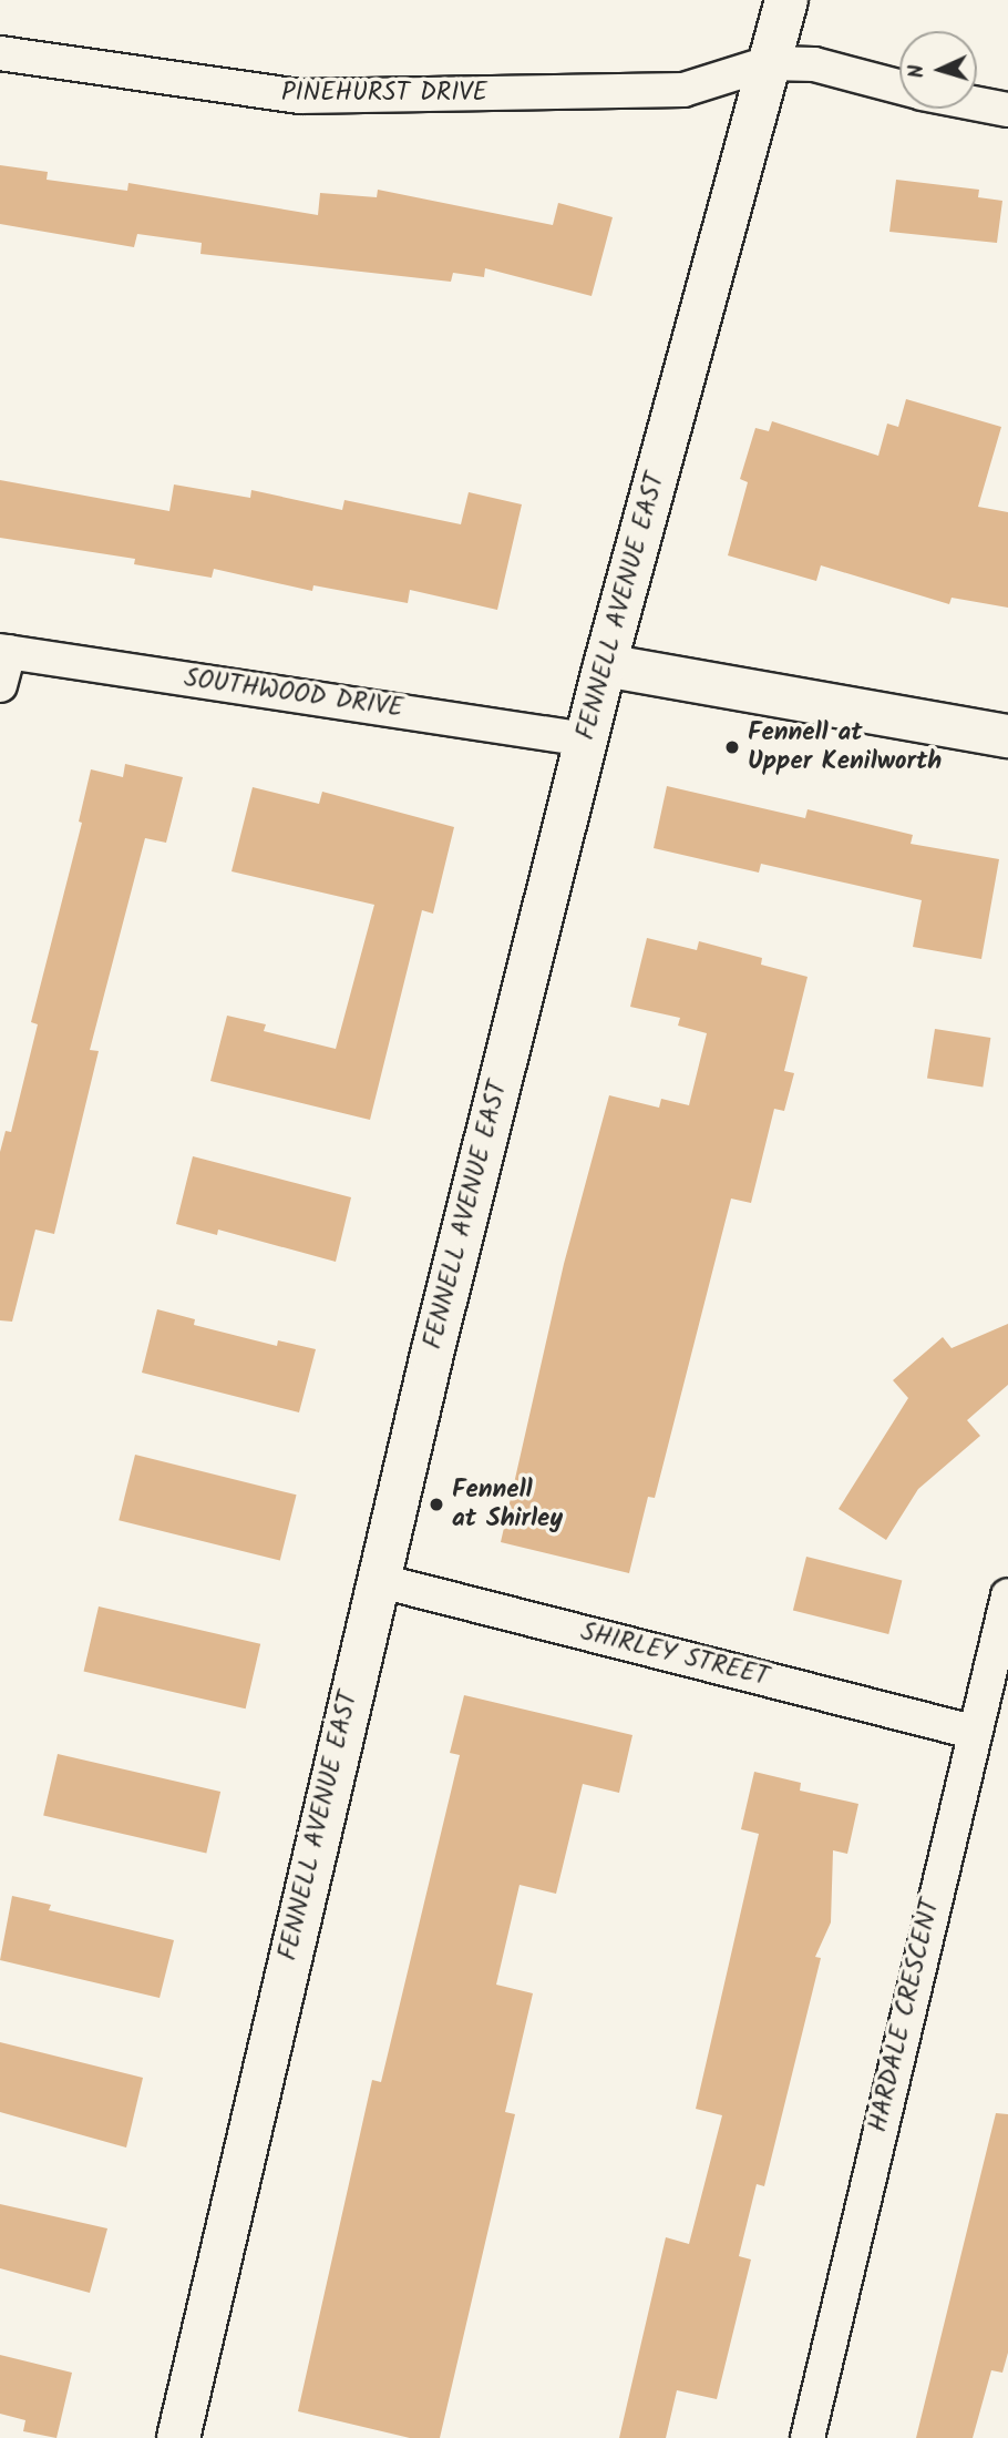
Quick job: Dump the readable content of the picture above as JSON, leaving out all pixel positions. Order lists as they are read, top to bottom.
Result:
{
  "streets": {
    "main road": ["FENNELL AVENUE EAST"],
    "street": [
      "PINEHURST DRIVE",
      "SOUTHWOOD DRIVE",
      "SHIRLEY STREET",
      "HARDALE CRESCENT"
    ]
  },
  "crossings": [
    ["PINEHURST DRIVE", "FENNELL AVENUE EAST"],
    ["FENNELL AVENUE EAST", "SOUTHWOOD DRIVE"],
    ["FENNELL AVENUE EAST", "SHIRLEY STREET"],
    ["SHIRLEY STREET", "HARDALE CRESCENT"]
  ],
  "places": ["Fennell at Upper Kenilworth", "Fennell at Shirley"],
  "north": "left"
}
